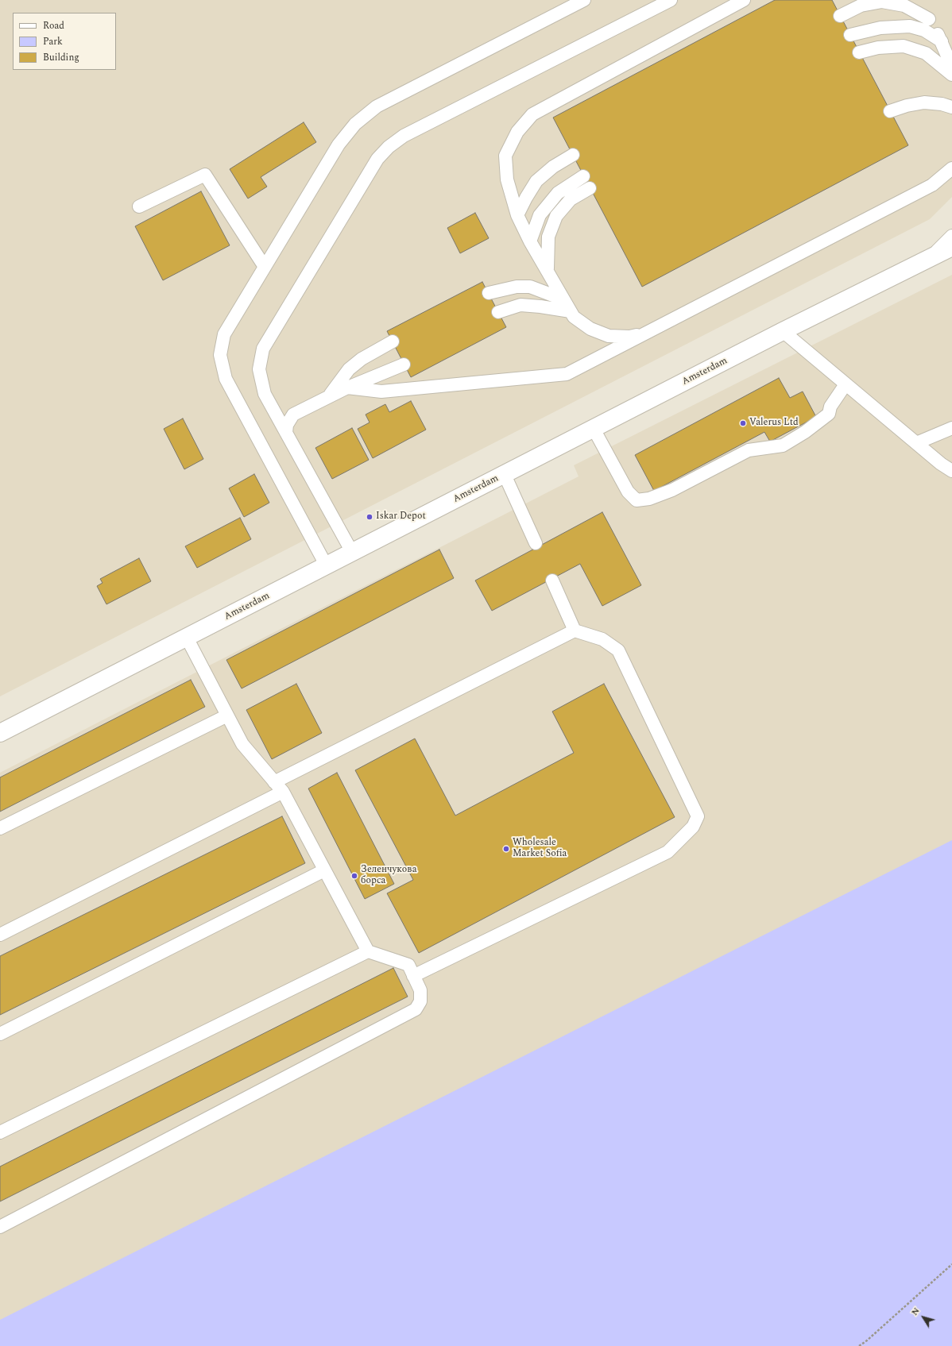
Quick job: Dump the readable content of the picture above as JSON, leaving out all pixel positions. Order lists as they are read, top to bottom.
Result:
{
  "streets": {
    "street": ["Amsterdam"]
  },
  "places": [
    "Valerus Ltd",
    "Iskar Depot",
    "Wholesale Market Sofia",
    "Зеленчукова борса"
  ],
  "legend": ["Road", "Park", "Building"],
  "north": "top left"
}
